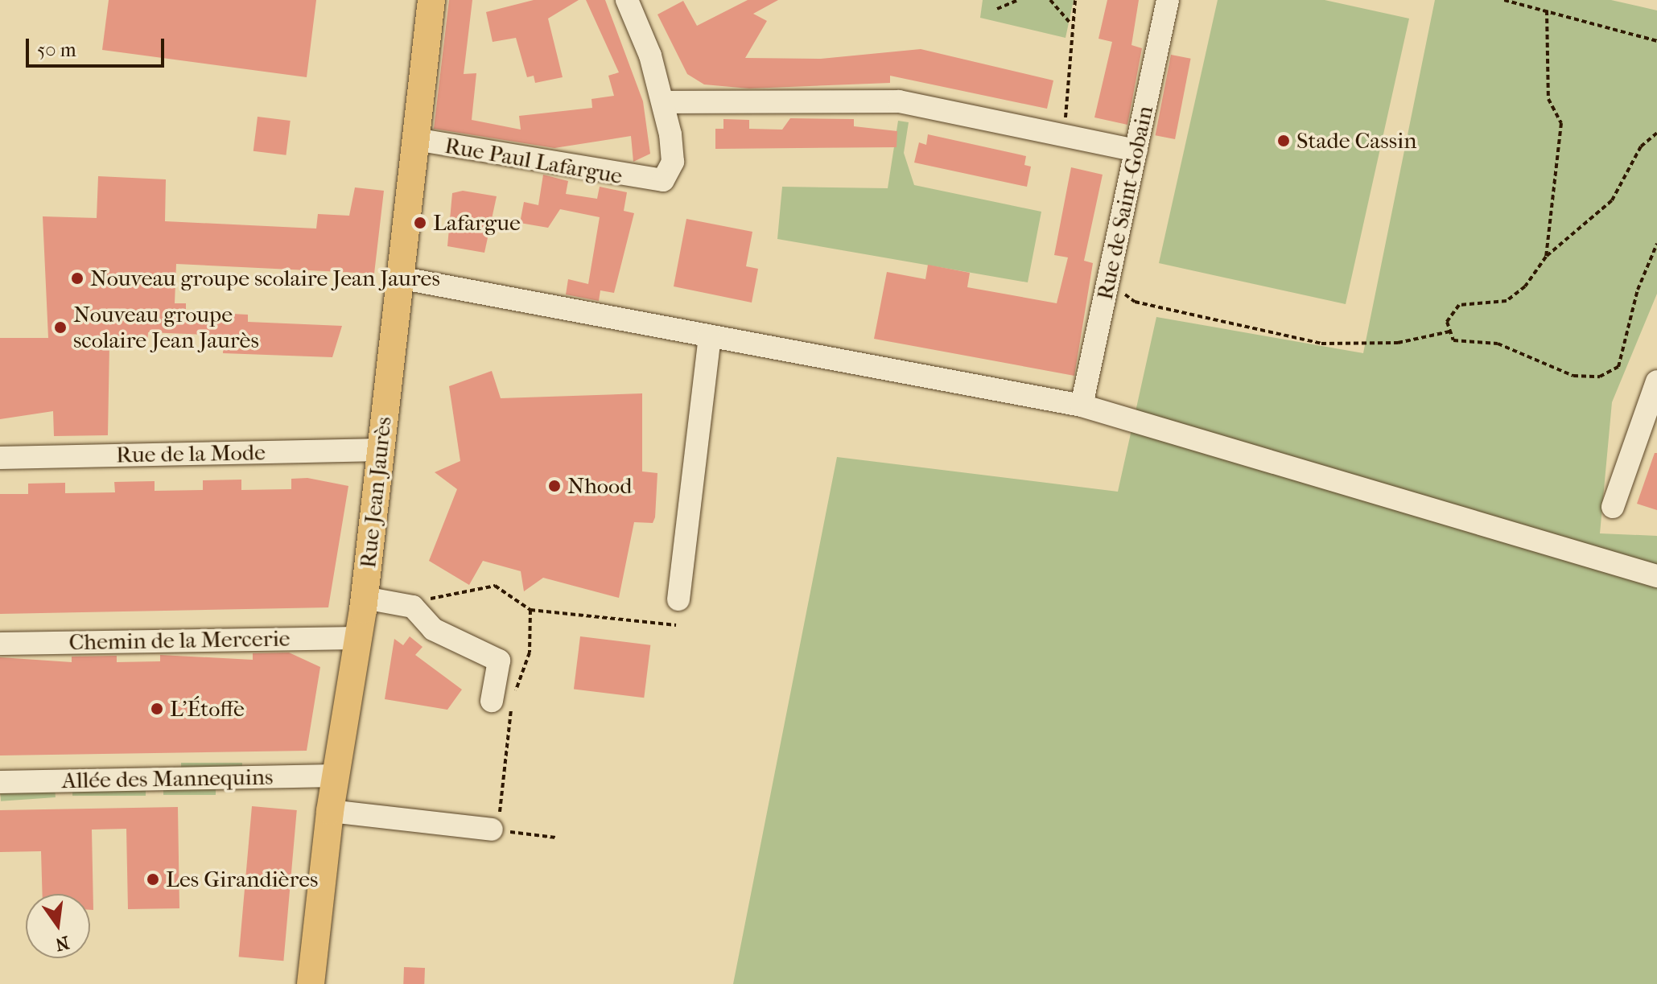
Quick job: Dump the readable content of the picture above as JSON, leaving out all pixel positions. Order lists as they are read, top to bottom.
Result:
{
  "streets": {
    "main road": ["Rue Jean Jaurès"],
    "street": [
      "Rue Paul Lafargue",
      "Rue de Saint-Gobain",
      "Rue de la Mode",
      "Chemin de la Mercerie",
      "Allée des Mannequins"
    ]
  },
  "crossings": [
    ["Rue Paul Lafargue", "Rue Jean Jaurès"],
    ["Rue de la Mode", "Rue Jean Jaurès"],
    ["Rue Jean Jaurès", "Chemin de la Mercerie"],
    ["Rue Jean Jaurès", "Allée des Mannequins"]
  ],
  "places": [
    "Stade Cassin",
    "Lafargue",
    "Nouveau groupe scolaire Jean Jaures",
    "Nouveau groupe scolaire Jean Jaurès",
    "Nhood",
    "L’Étoffe",
    "Les Girandières"
  ],
  "scale_bar": "50 m",
  "north": "bottom"
}
